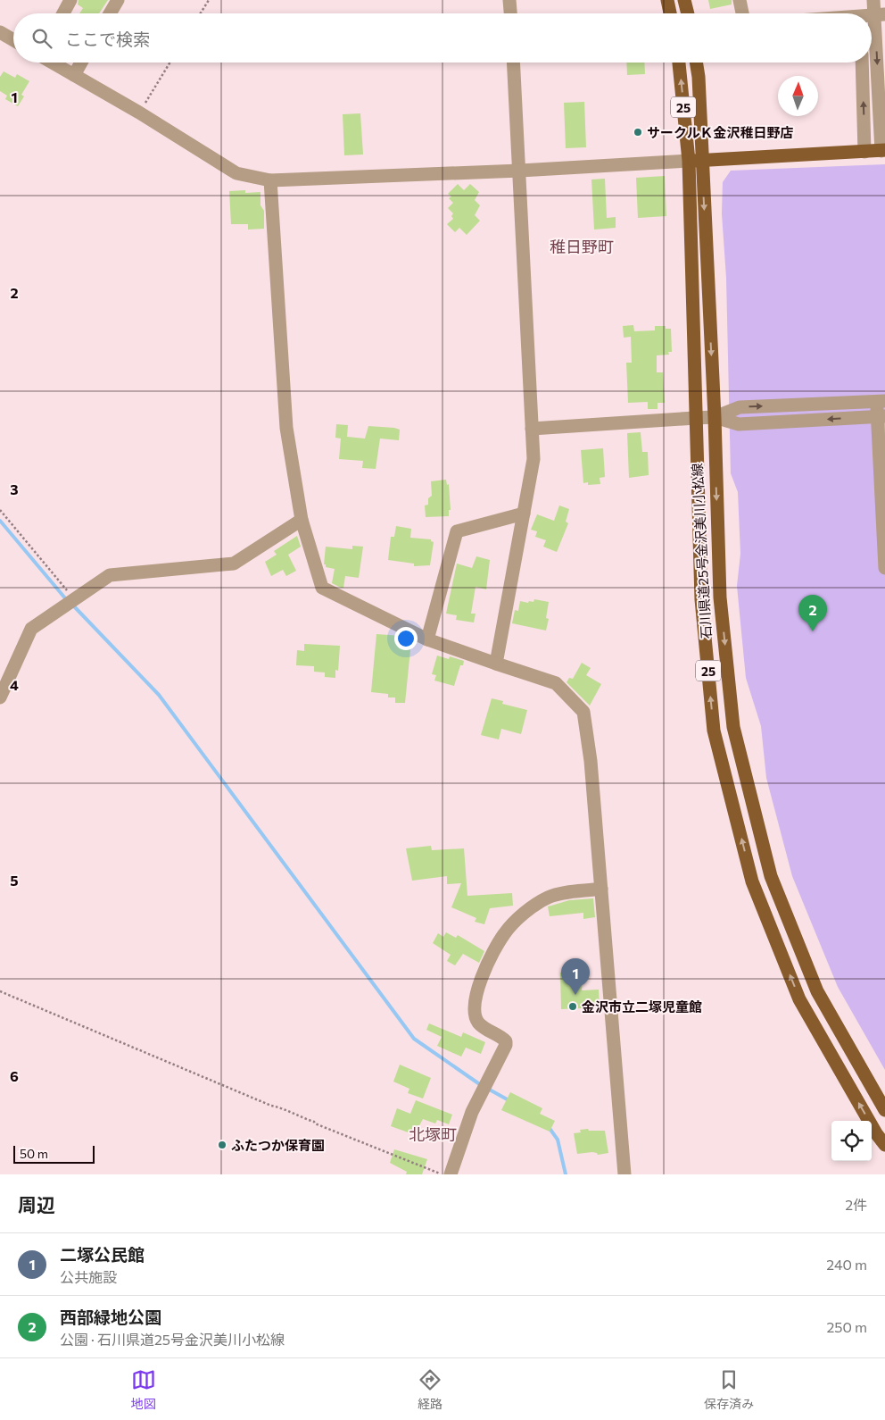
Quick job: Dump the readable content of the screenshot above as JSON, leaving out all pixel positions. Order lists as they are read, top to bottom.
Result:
{
  "streets": {
    "main road": ["25", "石川県道25号金沢美川小松線"]
  },
  "districts": ["稚日野町", "北塚町"],
  "places": ["サークルＫ金沢稚日野店", "金沢市立二塚児童館", "ふたつか保育園"],
  "scale_bar": "50 m",
  "north": "top",
  "page": {
    "search": "ここで検索",
    "pins": ["2", "1"],
    "scale": "50 m",
    "heading": ["周辺", "2件"],
    "list": [
      {
        "mark": "1",
        "name": "二塚公民館",
        "note": "公共施設",
        "value": "240 m"
      },
      {
        "mark": "2",
        "name": "西部緑地公園",
        "note": "公園 · 石川県道25号金沢美川小松線",
        "value": "250 m"
      }
    ],
    "nav": ["地図", "経路", "保存済み"]
  },
  "grid": {
    "rows": [
      "1",
      "2",
      "3",
      "4",
      "5",
      "6"
    ]
  }
}
